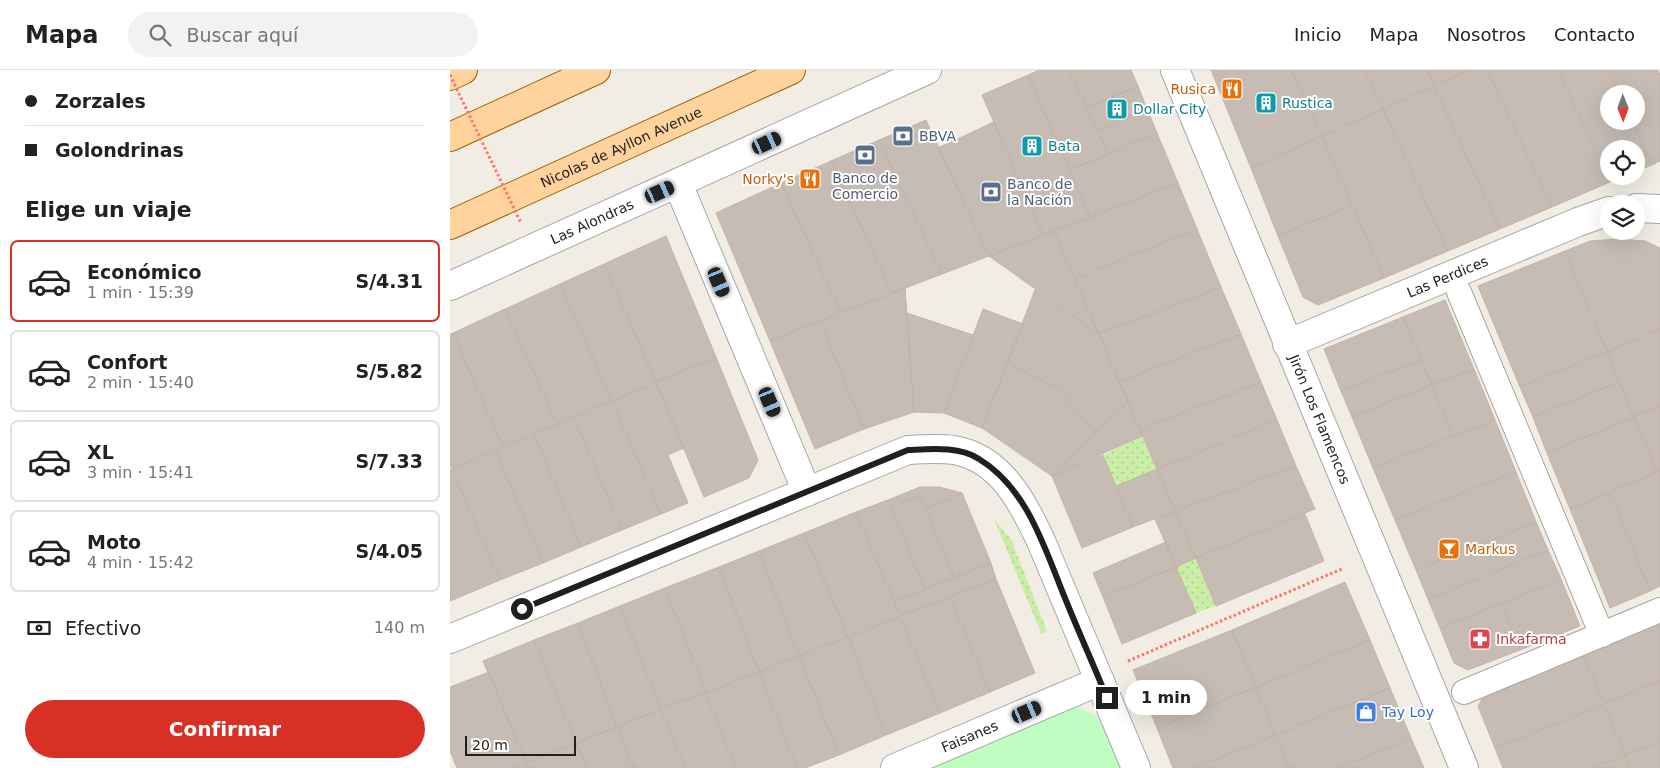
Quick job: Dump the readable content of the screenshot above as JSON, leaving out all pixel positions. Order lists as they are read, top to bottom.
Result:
{
  "streets": {
    "main road": ["Nicolas de Ayllon Avenue"],
    "street": [
      "Las Alondras",
      "Las Perdices",
      "Jirón Los Flamencos",
      "Faisanes"
    ]
  },
  "crossings": [
    ["Las Perdices", "Jirón Los Flamencos"]
  ],
  "places": {
    "restaurant": ["Rusica", "Norky's"],
    "building": ["Rustica", "Dollar City", "Bata"],
    "bank": ["BBVA", "Banco de Comercio", "Banco de la Nación"],
    "bar": ["Markus"],
    "pharmacy": ["Inkafarma"],
    "shop": ["Tay Loy"]
  },
  "scale_bar": "20 m",
  "north": "bottom",
  "page": {
    "header": "Mapa",
    "search": "Buscar aquí",
    "nav": [
      "Inicio",
      "Mapa",
      "Nosotros",
      "Contacto"
    ],
    "banner": ["Zorzales", "Golondrinas"],
    "heading": "Elige un viaje",
    "list": [
      {
        "name": "Económico",
        "note": "1 min · 15:39",
        "value": "S/4.31"
      },
      {
        "name": "Confort",
        "note": "2 min · 15:40",
        "value": "S/5.82"
      },
      {
        "name": "XL",
        "note": "3 min · 15:41",
        "value": "S/7.33"
      },
      {
        "name": "Moto",
        "note": "4 min · 15:42",
        "value": "S/4.05"
      }
    ],
    "pay": ["Efectivo", "140 m"],
    "bubble": "1 min",
    "buttons": "Confirmar",
    "scale": "20 m"
  }
}
